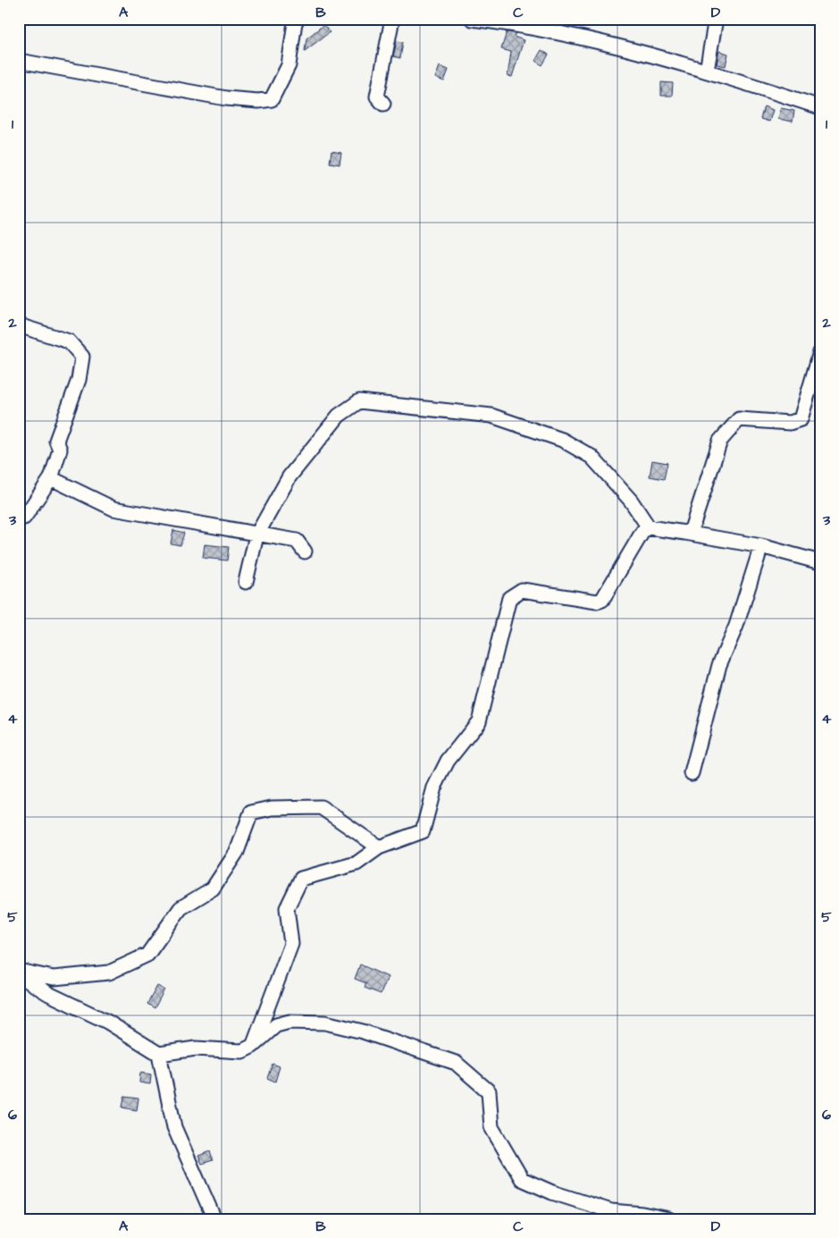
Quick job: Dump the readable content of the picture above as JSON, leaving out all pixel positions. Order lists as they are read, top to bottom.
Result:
{
  "grid": {
    "columns": [
      "A",
      "B",
      "C",
      "D"
    ],
    "rows": [
      "1",
      "2",
      "3",
      "4",
      "5",
      "6"
    ]
  }
}
